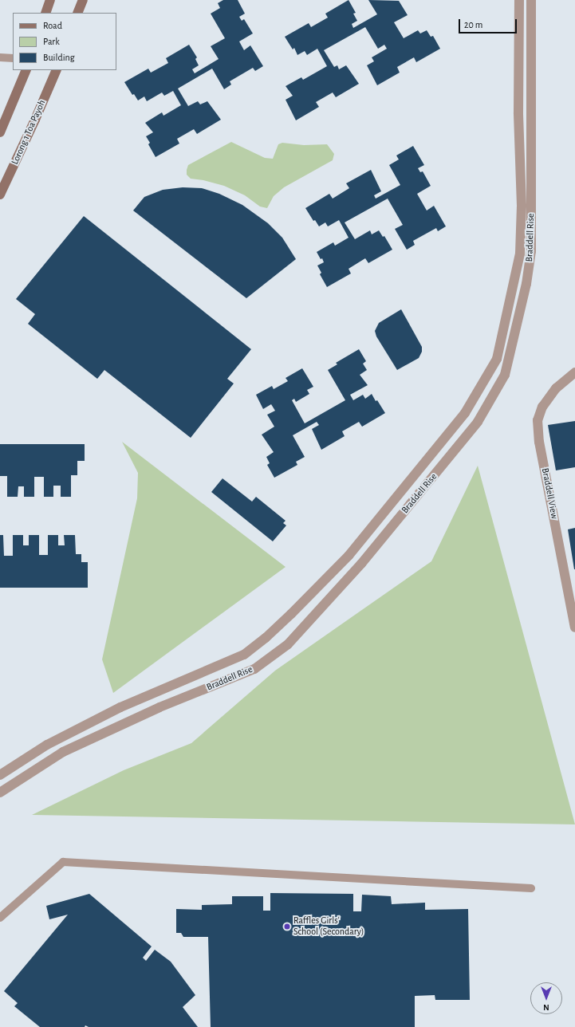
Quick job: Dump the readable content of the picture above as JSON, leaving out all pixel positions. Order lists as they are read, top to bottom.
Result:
{
  "streets": {
    "main road": ["Lorong 1 Toa Payoh"],
    "street": ["Braddell Rise", "Braddell View"]
  },
  "places": ["Raffles Girls' School (Secondary)"],
  "legend": ["Road", "Park", "Building"],
  "scale_bar": "20 m",
  "north": "bottom"
}
